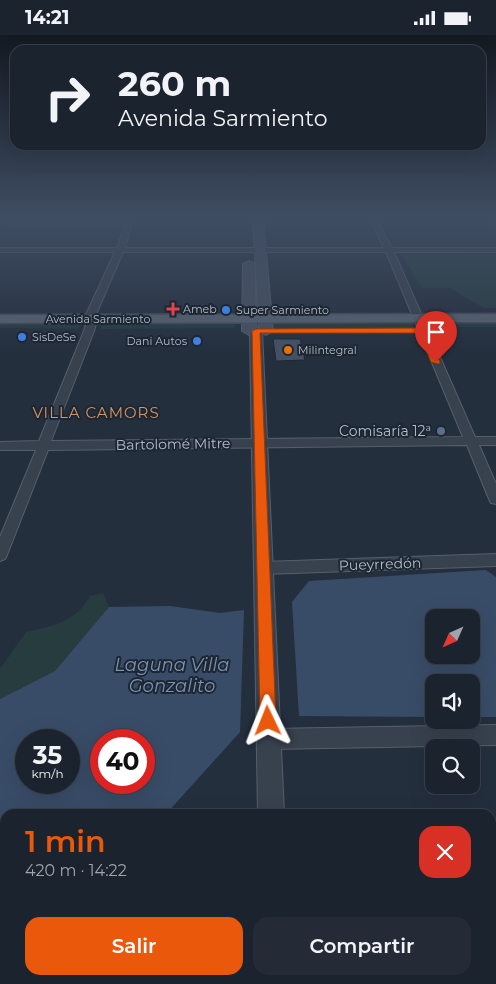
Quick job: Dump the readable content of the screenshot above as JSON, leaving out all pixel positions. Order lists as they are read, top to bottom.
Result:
{
  "streets": {
    "main road": ["Avenida Sarmiento"],
    "street": ["Bartolomé Mitre", "Pueyrredón"]
  },
  "districts": ["VILLA CAMORS"],
  "water": ["Laguna Villa Gonzalito"],
  "places": {
    "health": ["Ameb"],
    "other": [
      "Super Sarmiento",
      "SisDeSe",
      "Dani Autos",
      "Milintegral",
      "Comisaría 12ª"
    ]
  },
  "north": "bottom left",
  "page": {
    "status": "14:21",
    "turn": ["260 m", "Avenida Sarmiento"],
    "speed": "35 km/h",
    "limit": "40",
    "heading": ["1 min", "420 m · 14:22"],
    "buttons": ["Salir", "Compartir"]
  }
}
